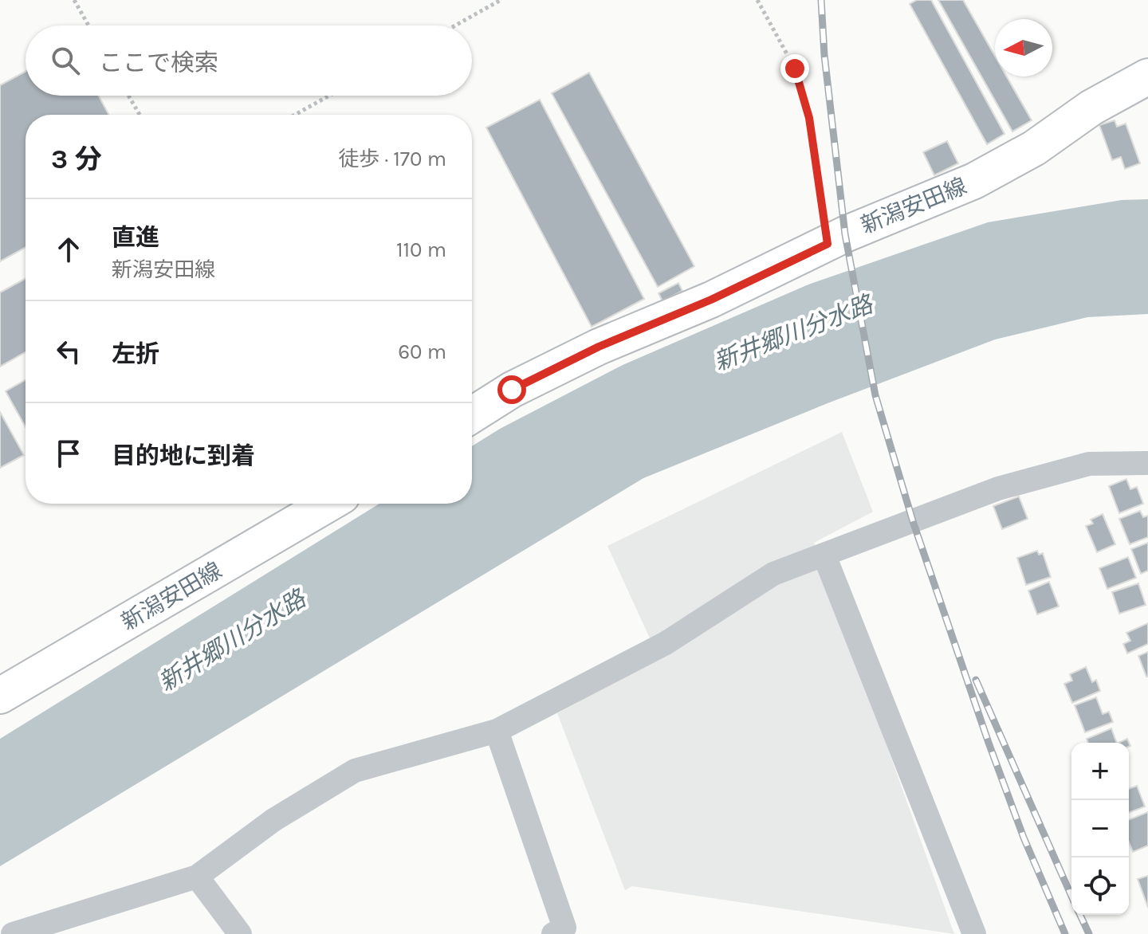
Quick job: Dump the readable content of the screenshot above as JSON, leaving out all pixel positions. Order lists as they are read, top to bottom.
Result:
{
  "streets": {
    "main road": ["新潟安田線"]
  },
  "water": ["新井郷川分水路"],
  "north": "left",
  "page": {
    "search": "ここで検索",
    "heading": ["3 分", "徒歩 · 170 m"],
    "list": [
      ["直進", "新潟安田線", "110 m"],
      ["左折", "60 m"],
      "目的地に到着"
    ],
    "map_buttons": ["+", "−"]
  }
}
